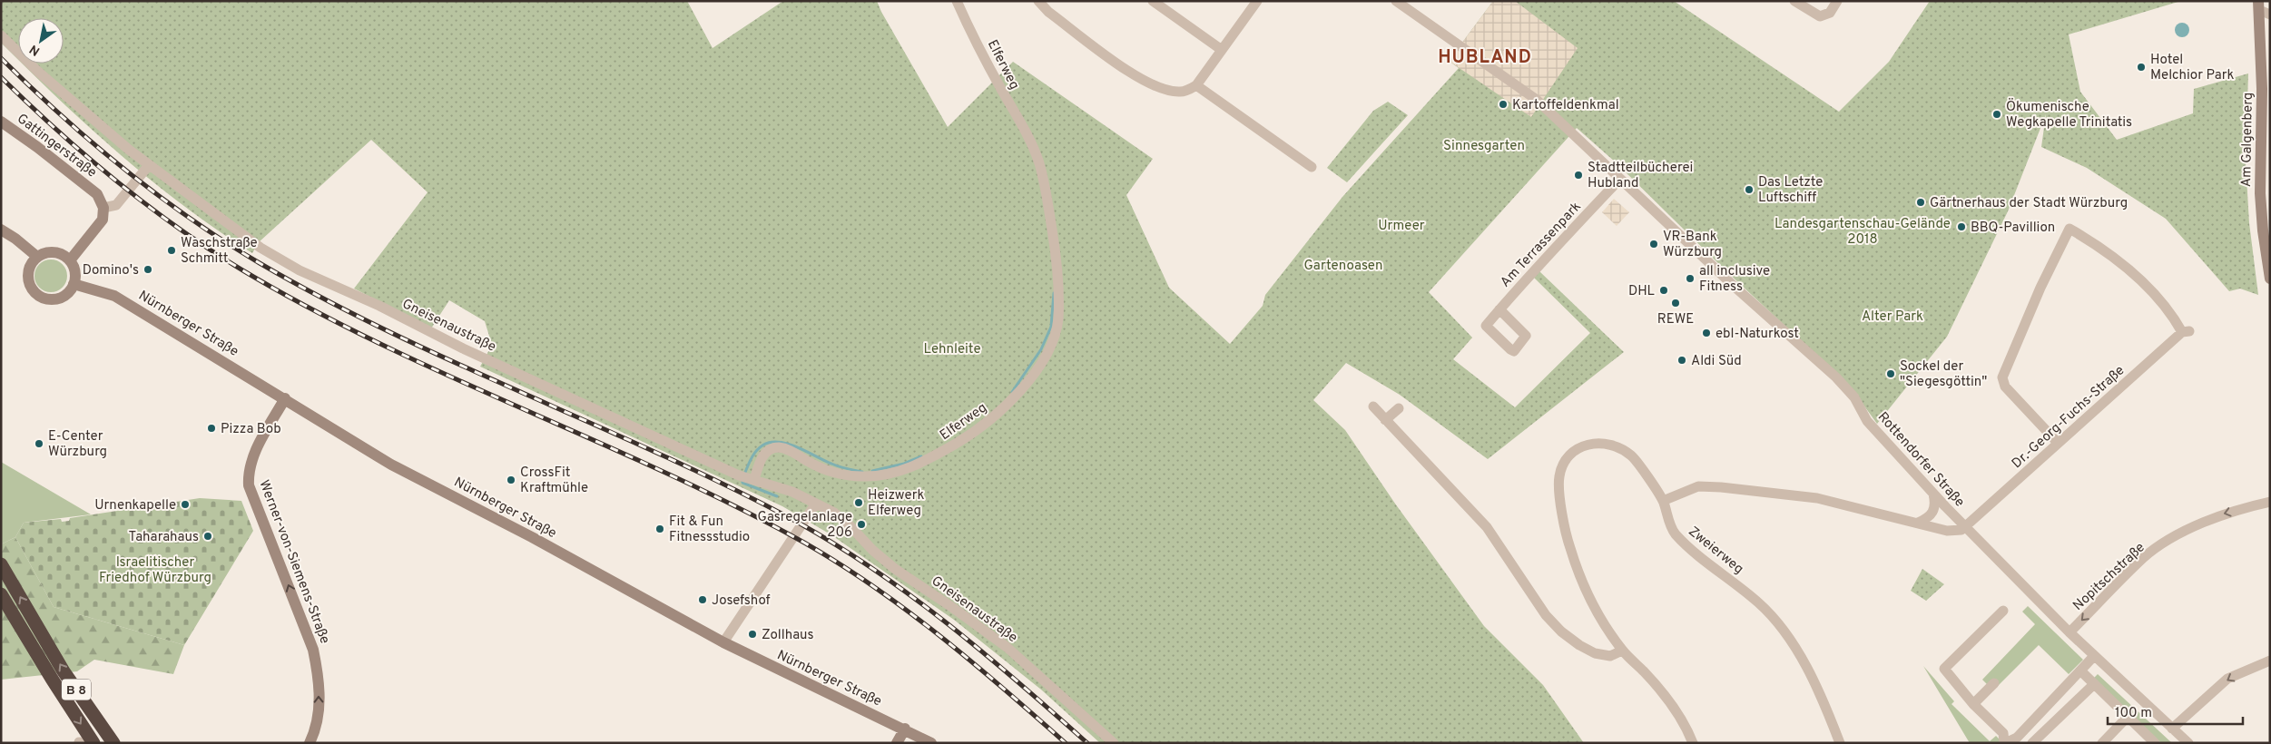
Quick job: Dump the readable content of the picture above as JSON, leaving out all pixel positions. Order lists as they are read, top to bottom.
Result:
{
  "streets": {
    "highway": ["B 8"],
    "street": [
      "Elferweg",
      "Am Galgenberg",
      "Gattingerstraße",
      "Am Terrassenpark",
      "Nürnberger Straße",
      "Gneisenaustraße",
      "Dr.-Georg-Fuchs-Straße",
      "Rottendorfer Straße",
      "Zweierweg",
      "Werner-von-Siemens-Straße",
      "Nopitschstraße"
    ]
  },
  "crossings": [
    ["Elferweg", "Gneisenaustraße"],
    ["Am Terrassenpark", "Rottendorfer Straße"],
    ["Nürnberger Straße", "Werner-von-Siemens-Straße"],
    ["Dr.-Georg-Fuchs-Straße", "Rottendorfer Straße"],
    ["Rottendorfer Straße", "Nopitschstraße"]
  ],
  "one_way": ["Werner-von-Siemens-Straße", "Nopitschstraße"],
  "districts": ["HUBLAND"],
  "parks": [
    "Sinnesgarten",
    "Landesgartenschau-Gelände 2018",
    "Urmeer",
    "Gartenoasen",
    "Alter Park",
    "Lehnleite",
    "Israelitischer Friedhof Würzburg"
  ],
  "places": [
    "Hotel Melchior Park",
    "Kartoffeldenkmal",
    "Ökumenische Wegkapelle Trinitatis",
    "Stadtteilbücherei Hubland",
    "Das Letzte Luftschiff",
    "Gärtnerhaus der Stadt Würzburg",
    "BBQ-Pavillion",
    "VR-Bank Würzburg",
    "Waschstraße Schmitt",
    "Domino's",
    "all inclusive Fitness",
    "DHL",
    "REWE",
    "ebl-Naturkost",
    "Aldi Süd",
    "Sockel der \"Siegesgöttin\"",
    "Pizza Bob",
    "E-Center Würzburg",
    "CrossFit Kraftmühle",
    "Heizwerk Elferweg",
    "Urnenkapelle",
    "Gasregelanlage 206",
    "Fit & Fun Fitnessstudio",
    "Taharahaus",
    "Josefshof",
    "Zollhaus"
  ],
  "scale_bar": "100 m",
  "north": "bottom left"
}
